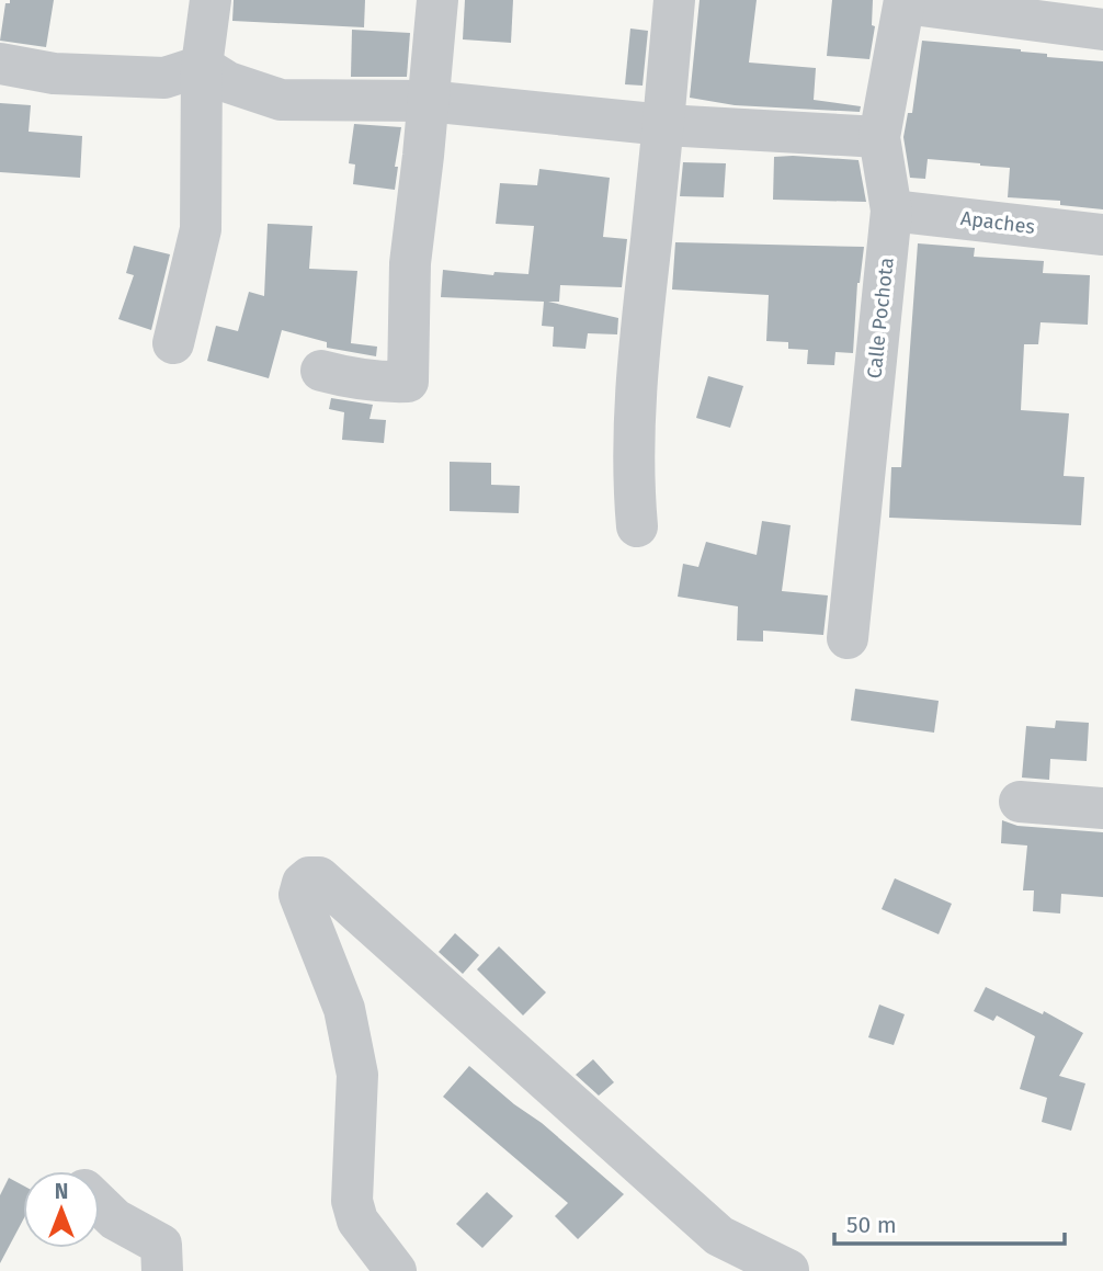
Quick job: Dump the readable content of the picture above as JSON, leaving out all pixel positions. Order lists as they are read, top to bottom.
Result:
{
  "streets": {
    "street": ["Apaches", "Calle Pochota"]
  },
  "crossings": [
    ["Apaches", "Calle Pochota"]
  ],
  "scale_bar": "50 m",
  "north": "top"
}
